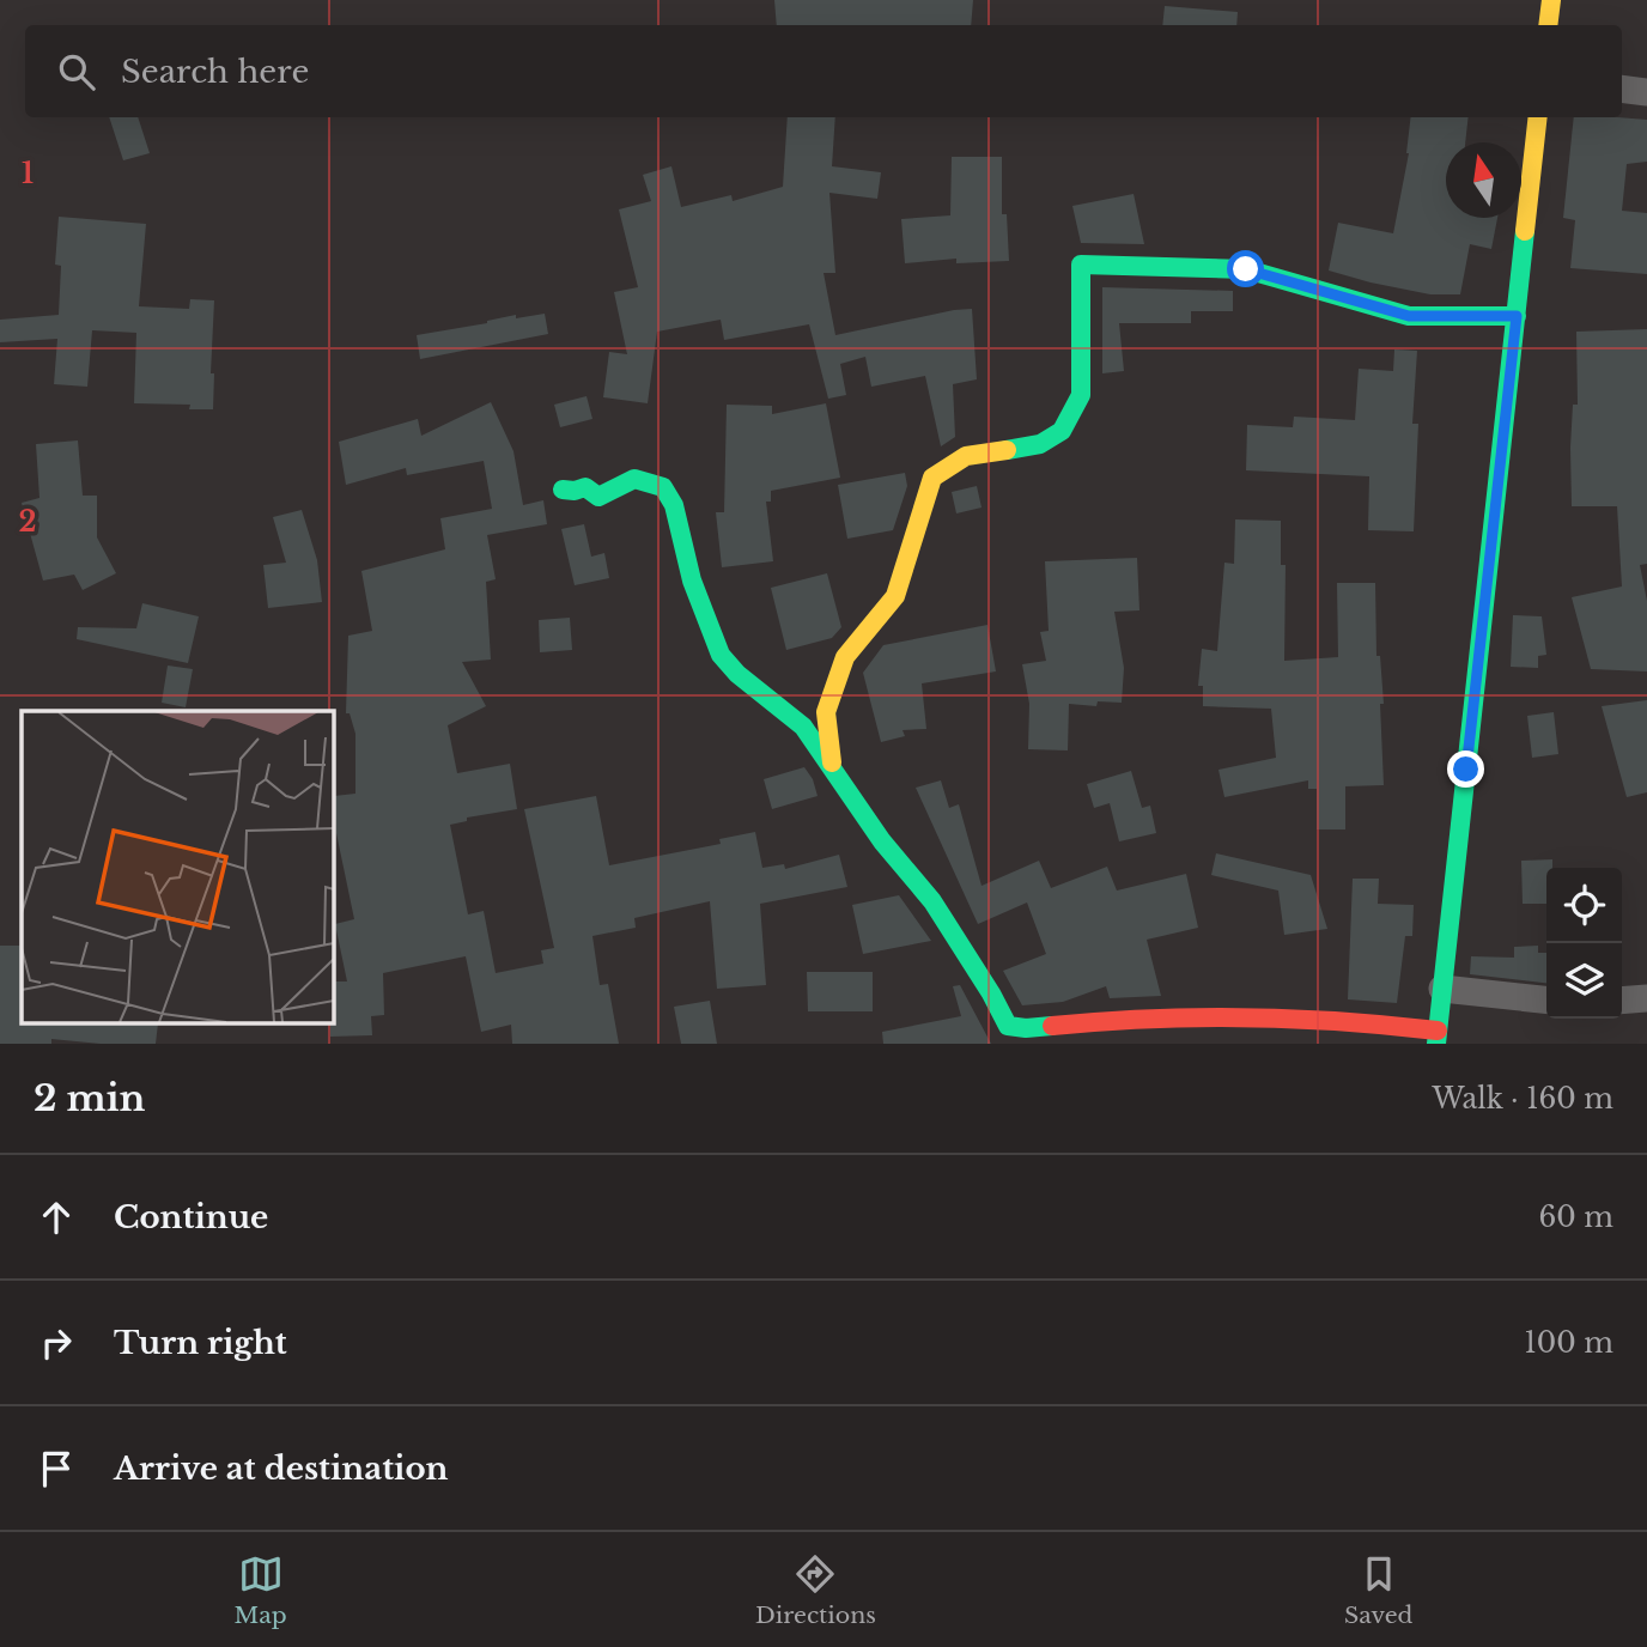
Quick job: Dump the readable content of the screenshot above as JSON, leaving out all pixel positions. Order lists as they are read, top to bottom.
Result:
{
  "north": "top",
  "page": {
    "search": "Search here",
    "heading": ["2 min", "Walk · 160 m"],
    "list": [
      ["Continue", "60 m"],
      ["Turn right", "100 m"],
      "Arrive at destination"
    ],
    "nav": ["Map", "Directions", "Saved"]
  },
  "grid": {
    "rows": ["1", "2"]
  }
}
